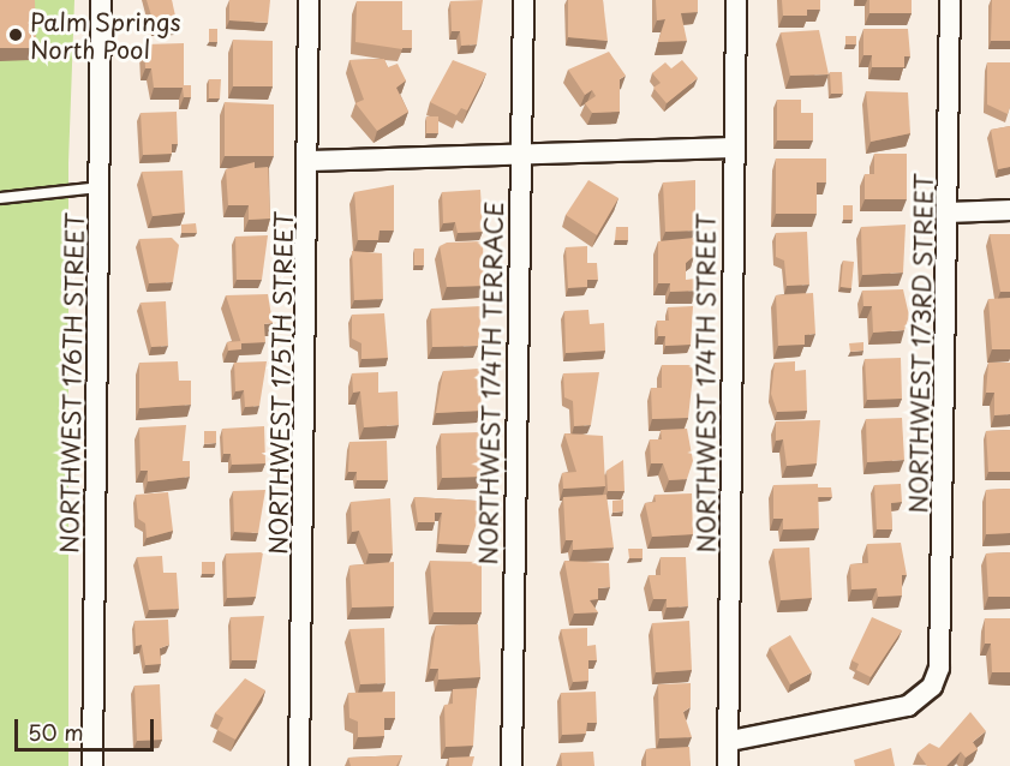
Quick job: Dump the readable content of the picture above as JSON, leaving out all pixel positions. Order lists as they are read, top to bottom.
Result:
{
  "streets": {
    "street": [
      "NORTHWEST 173RD STREET",
      "NORTHWEST 176TH STREET",
      "NORTHWEST 175TH STREET",
      "NORTHWEST 174TH TERRACE",
      "NORTHWEST 174TH STREET"
    ]
  },
  "crossings": [
    ["NORTHWEST 173RD STREET", "NORTHWEST 174TH STREET"]
  ],
  "places": ["Palm Springs North Pool"],
  "scale_bar": "50 m"
}
